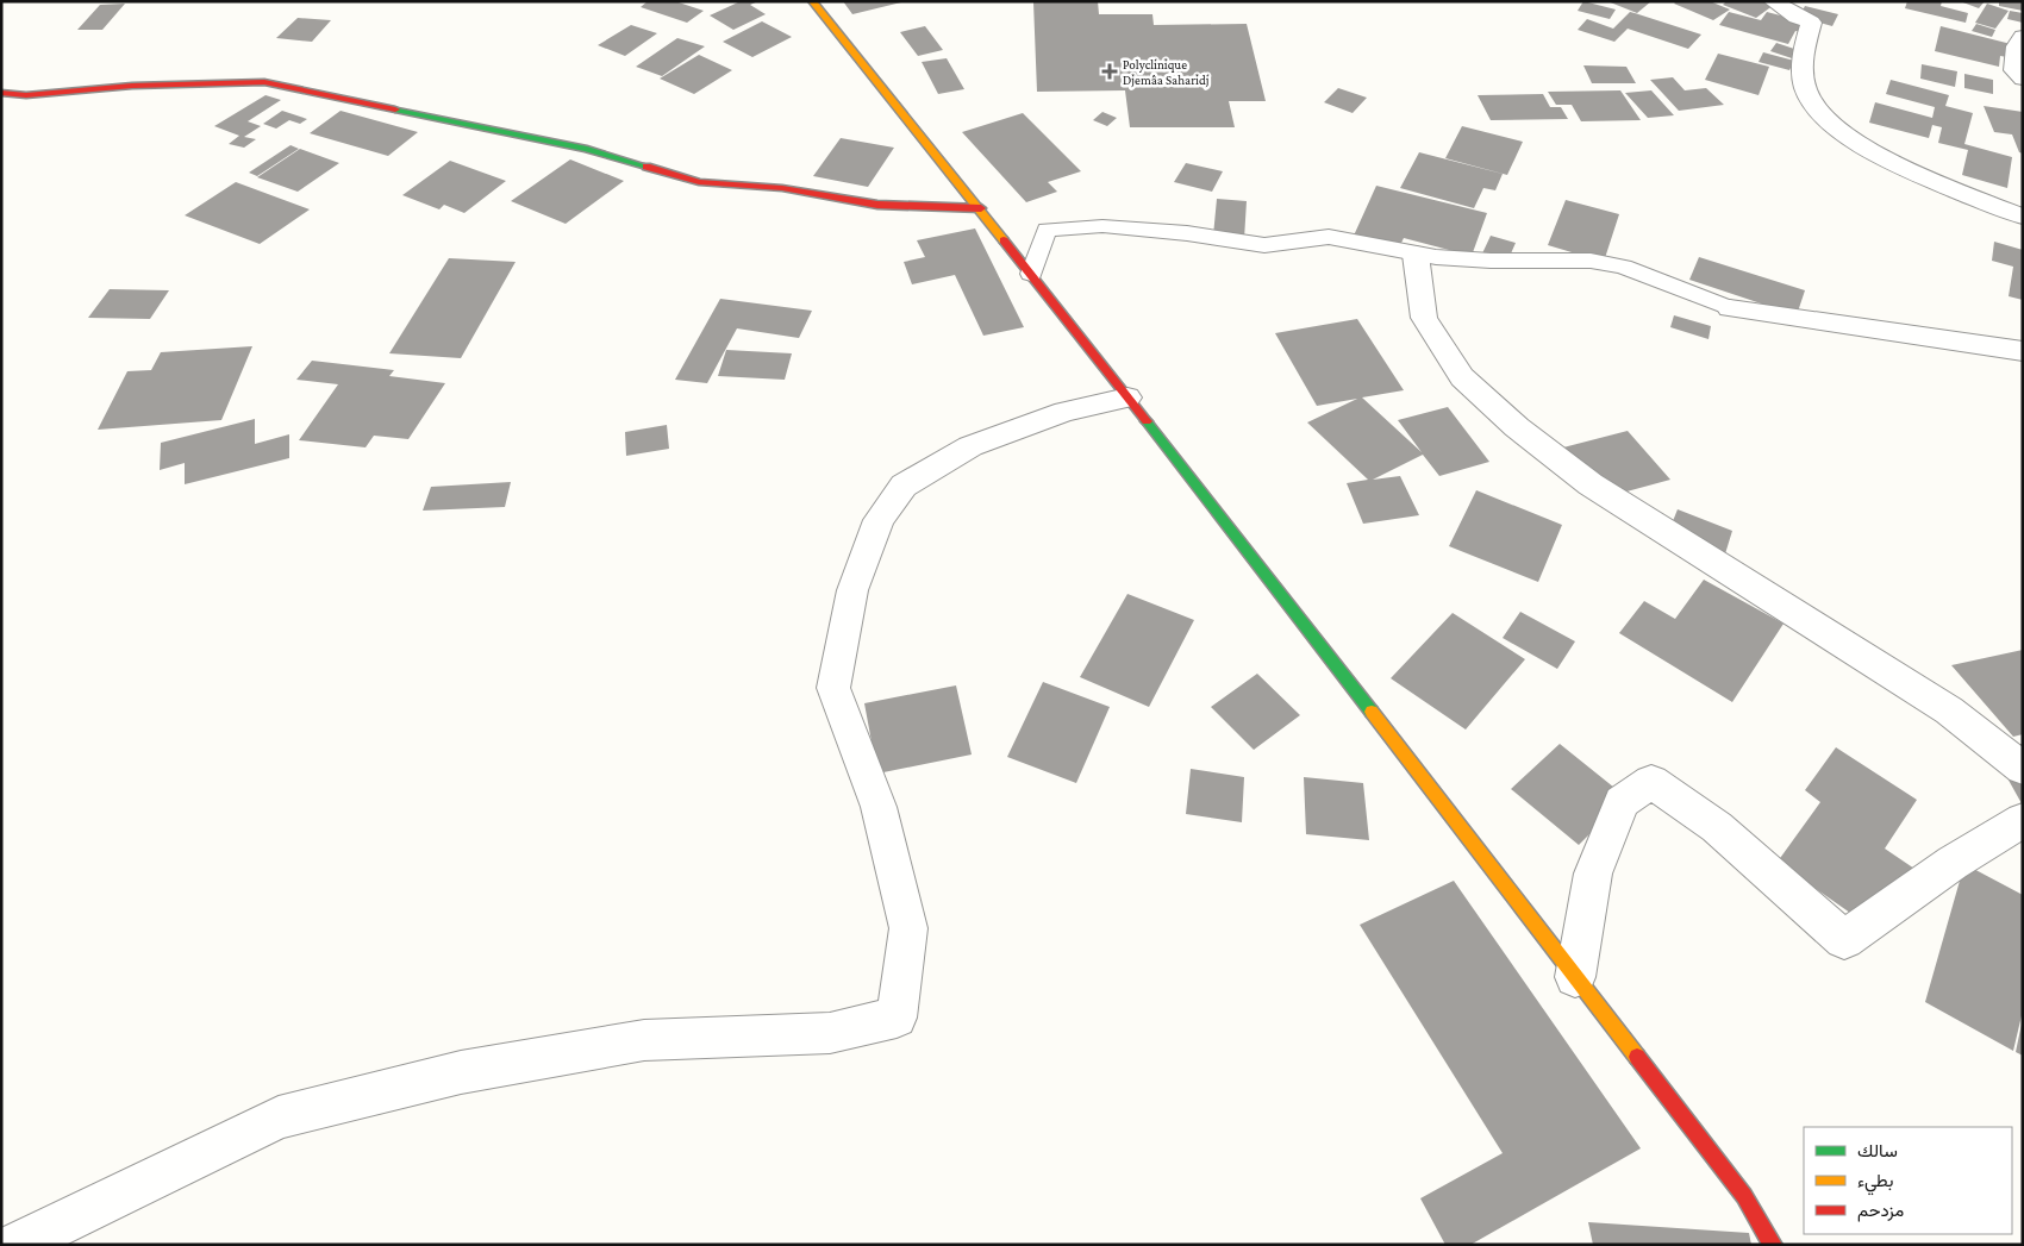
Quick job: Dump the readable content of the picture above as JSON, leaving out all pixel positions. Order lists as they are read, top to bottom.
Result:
{
  "places": {
    "health": ["Polyclinique Djemâa Saharidj"]
  },
  "legend": ["سالك", "بطيء", "مزدحم"]
}
